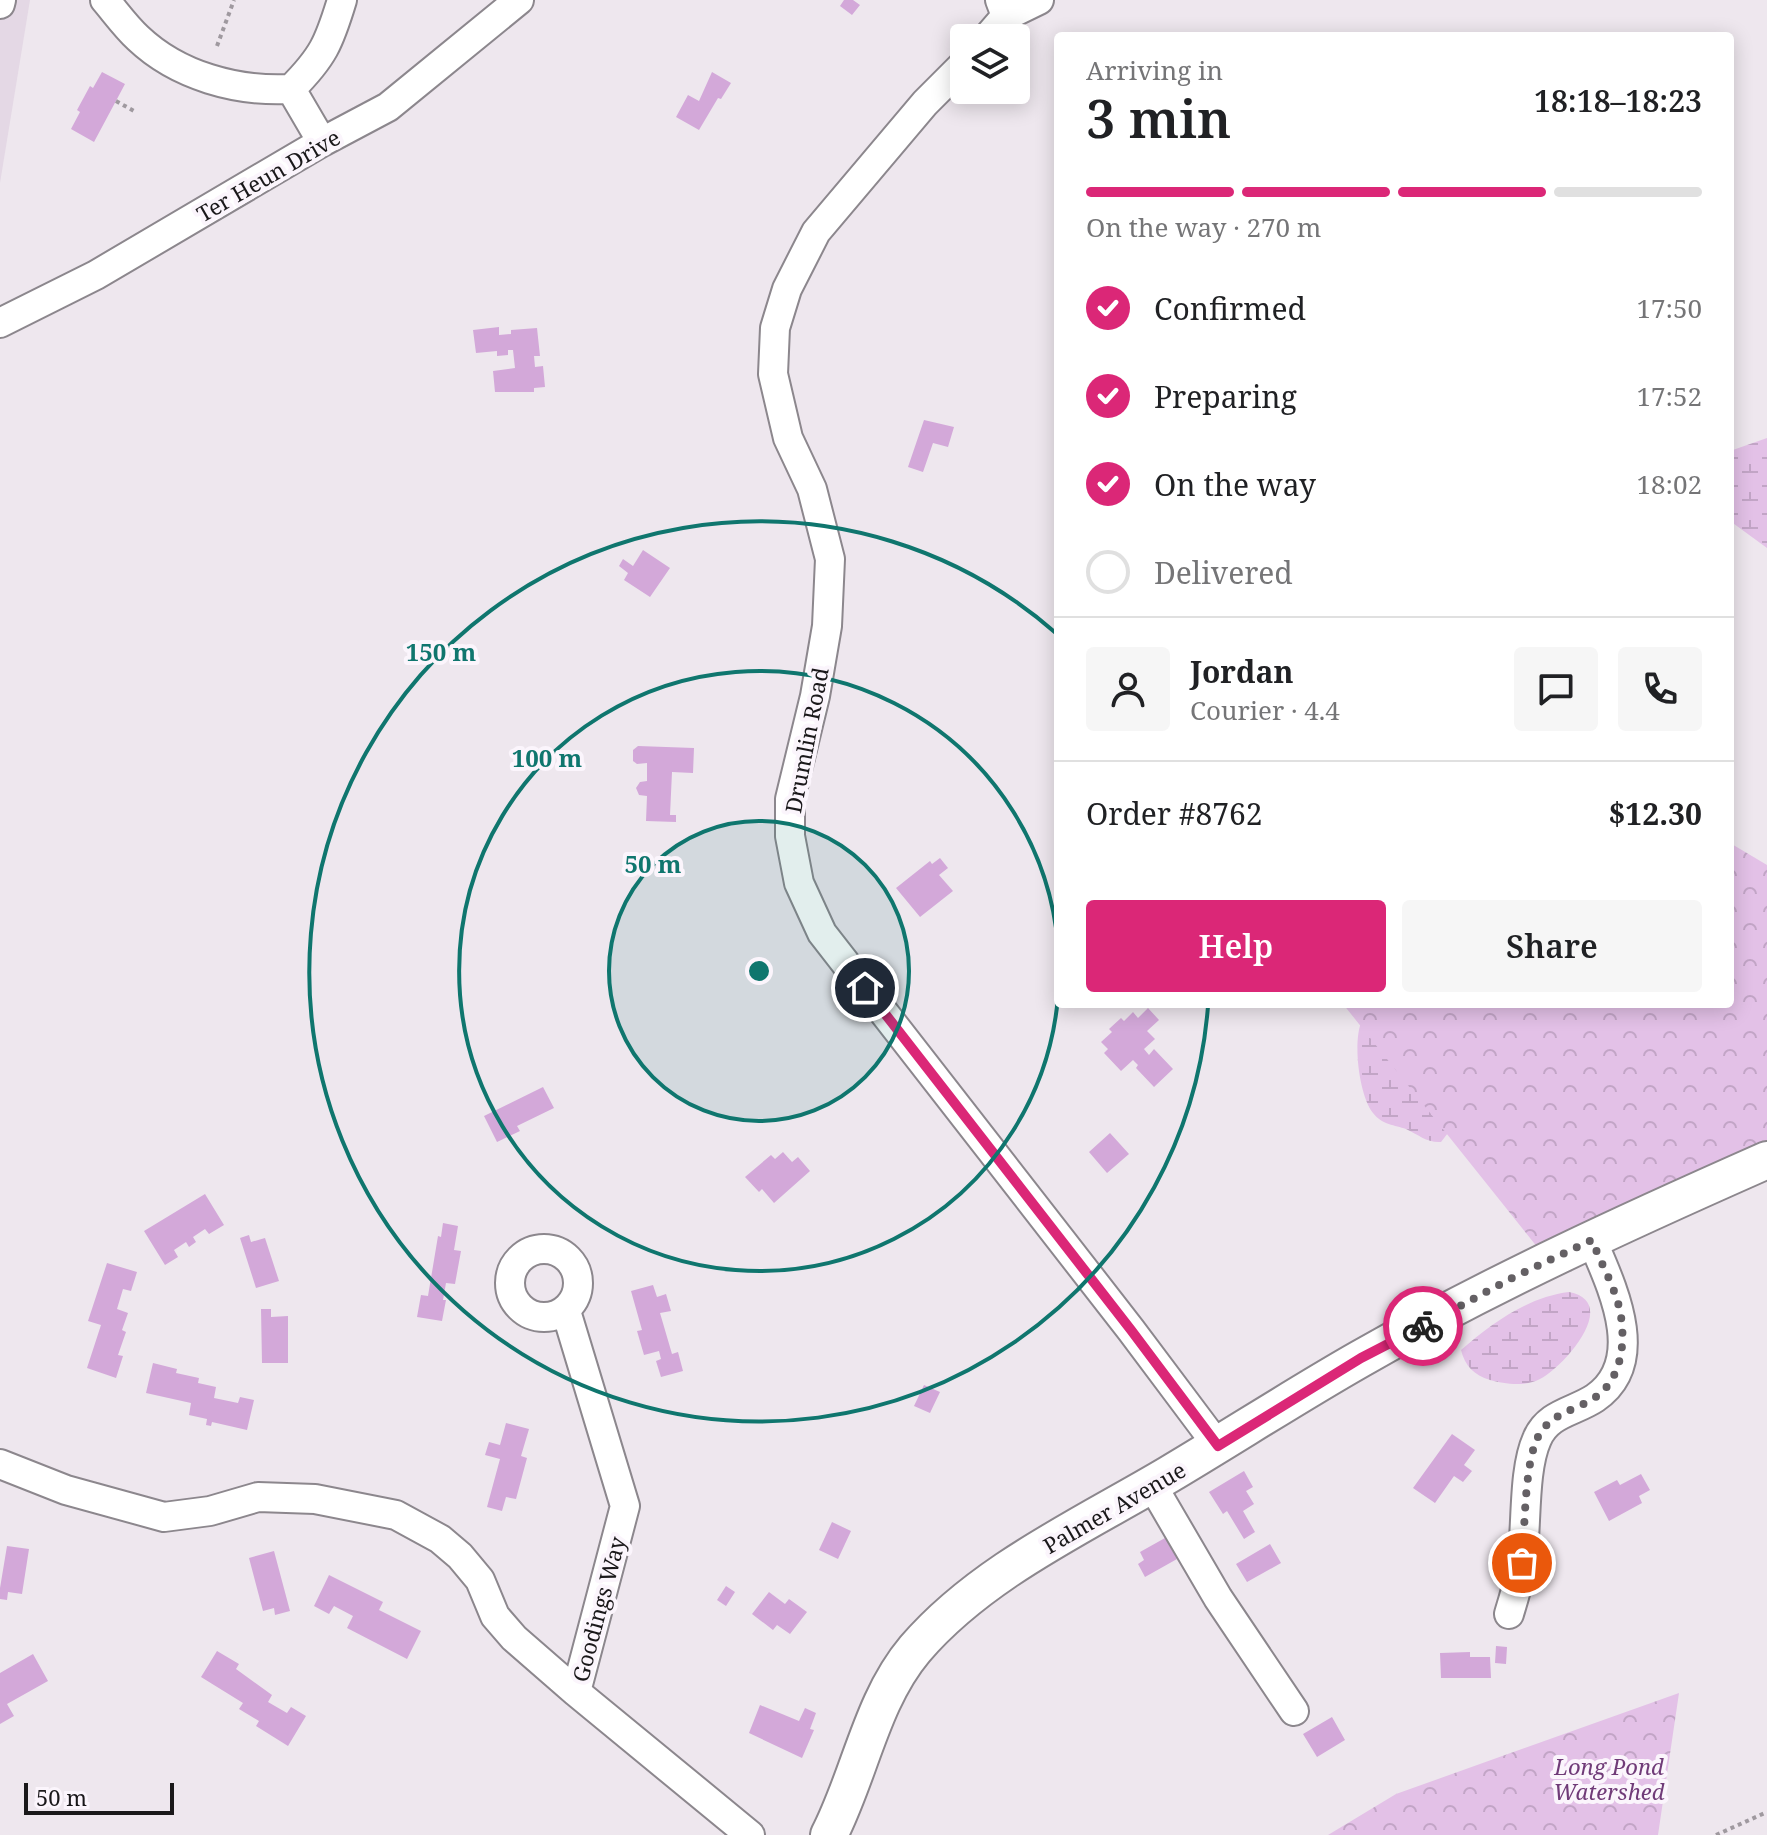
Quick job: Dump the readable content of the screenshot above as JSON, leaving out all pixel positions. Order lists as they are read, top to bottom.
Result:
{
  "streets": {
    "main road": ["Palmer Avenue"],
    "street": ["Ter Heun Drive", "Drumlin Road", "Goodings Way"]
  },
  "crossings": [
    ["Drumlin Road", "Palmer Avenue"]
  ],
  "parks": ["Long Pond Watershed"],
  "scale_bar": "50 m",
  "page": {
    "heading": ["3 min", "Arriving in", "18:18–18:23"],
    "panel": [
      "Jordan",
      "Courier · 4.4",
      "Order #8762",
      "$12.30"
    ],
    "bar": "On the way · 270 m",
    "list": [
      ["Confirmed", "17:50"],
      ["Preparing", "17:52"],
      ["On the way", "18:02"],
      "Delivered"
    ],
    "buttons": ["Help", "Share"],
    "scale": "50 m"
  },
  "rings": ["150 m", "100 m", "50 m"]
}
